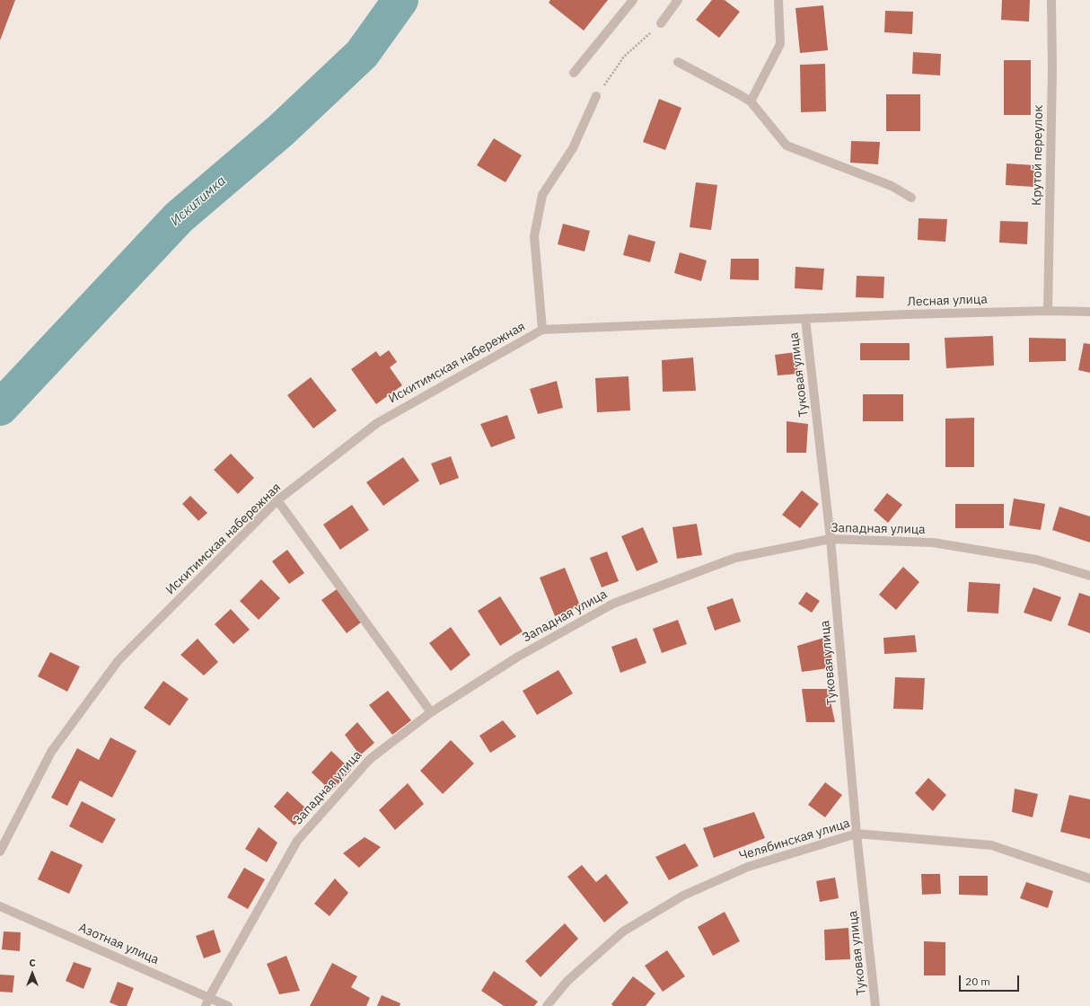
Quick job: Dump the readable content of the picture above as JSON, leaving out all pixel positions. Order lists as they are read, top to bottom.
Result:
{
  "streets": {
    "lane": [
      "Крутой переулок",
      "Лесная улица",
      "Искитимская набережная",
      "Туковая улица",
      "Западная улица",
      "Челябинская улица",
      "Азотная улица"
    ]
  },
  "crossings": [
    ["Крутой переулок", "Лесная улица"],
    ["Лесная улица", "Искитимская набережная"],
    ["Лесная улица", "Туковая улица"],
    ["Искитимская набережная", "Туковая улица"],
    ["Туковая улица", "Западная улица"],
    ["Туковая улица", "Челябинская улица"],
    ["Западная улица", "Азотная улица"]
  ],
  "water": ["Искитимка"],
  "scale_bar": "20 m",
  "north": "top"
}
